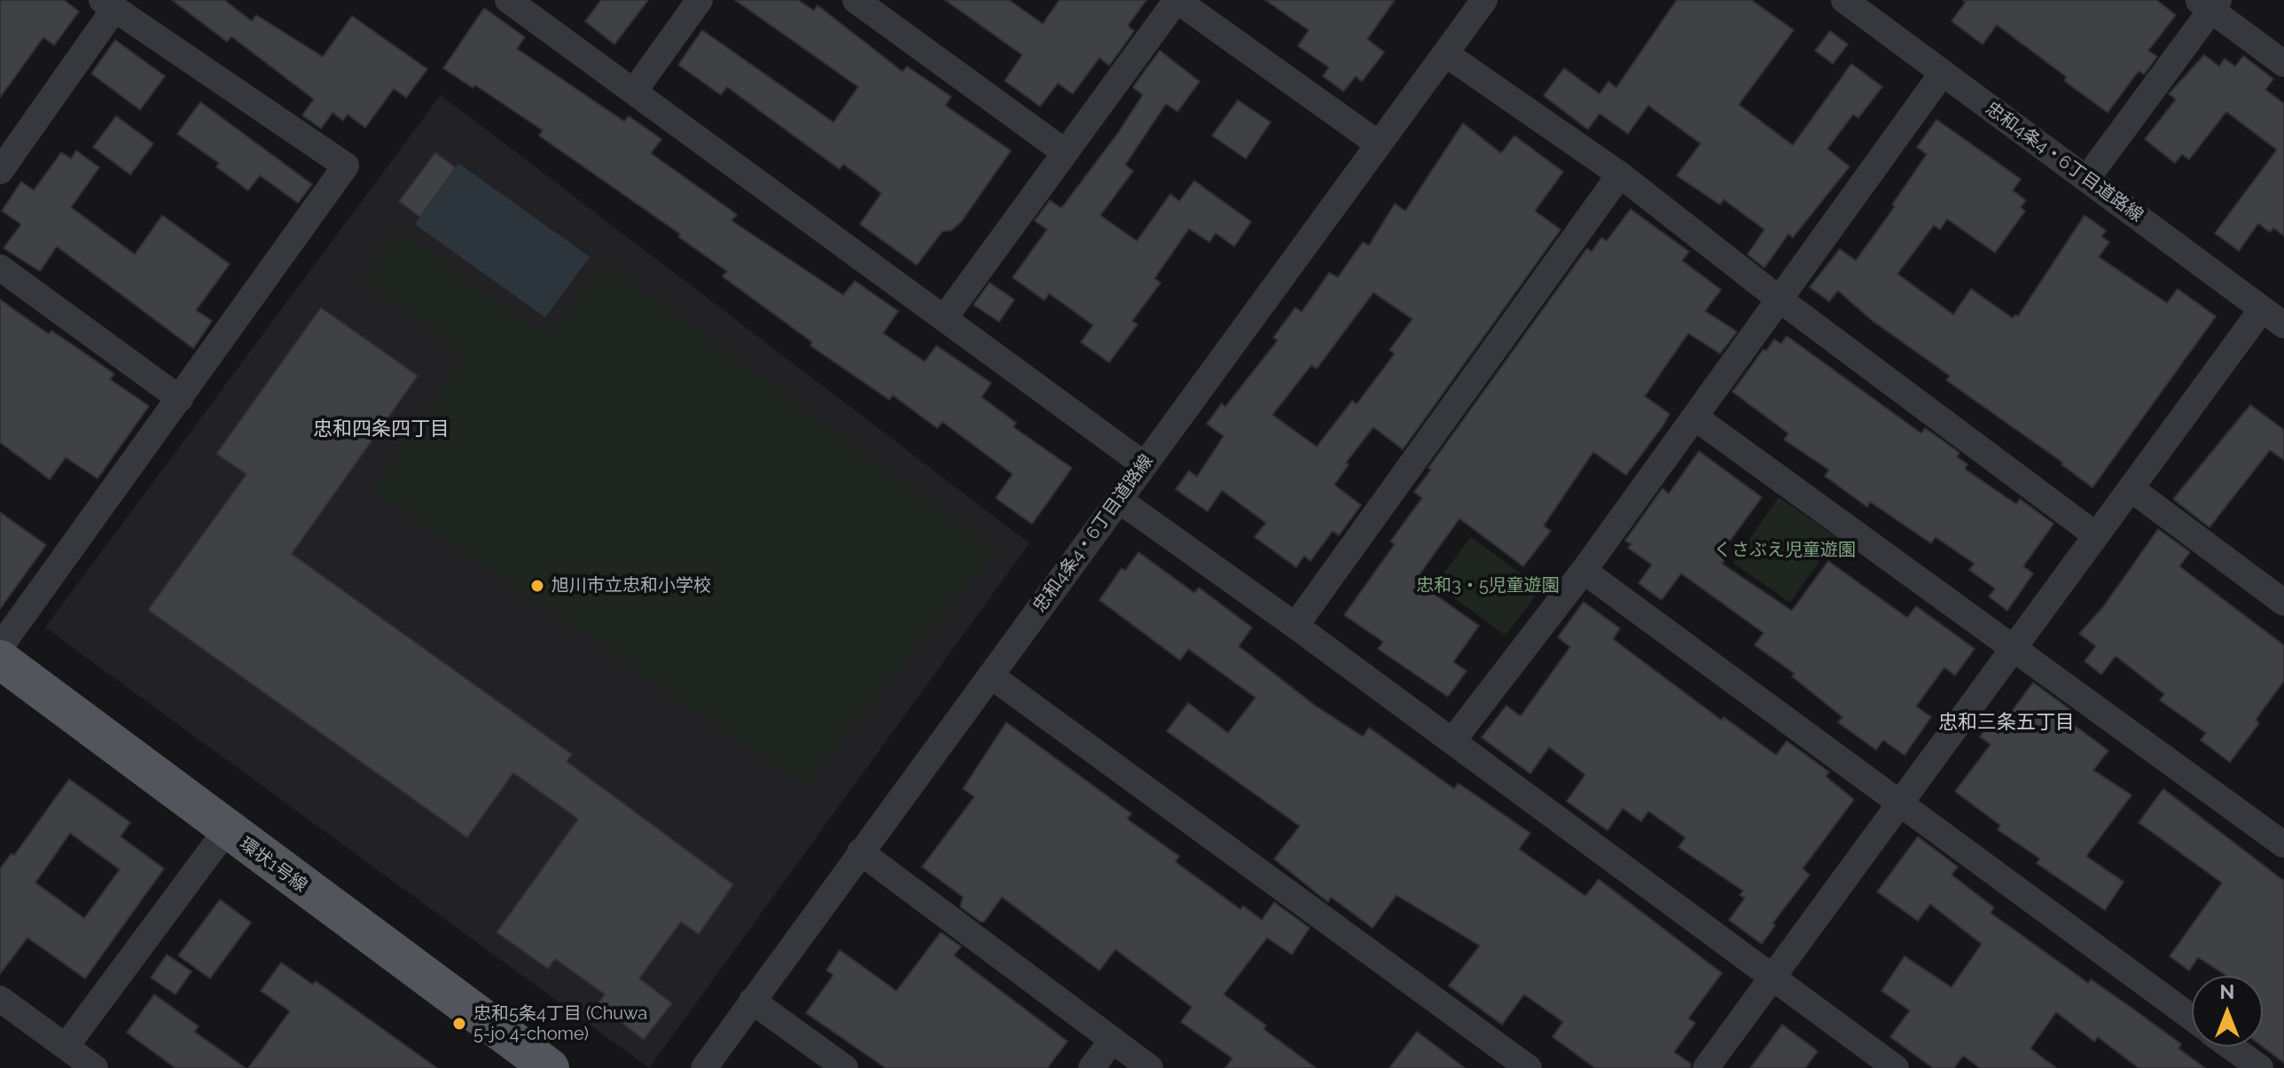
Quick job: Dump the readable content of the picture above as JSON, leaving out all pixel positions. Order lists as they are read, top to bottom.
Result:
{
  "streets": {
    "main road": ["環状1号線"],
    "street": ["忠和4条4・6丁目道路線"]
  },
  "districts": ["忠和四条四丁目", "忠和三条五丁目"],
  "parks": ["くさぶえ児童遊園", "忠和3・5児童遊園"],
  "places": ["旭川市立忠和小学校", "忠和5条4丁目 (Chuwa 5-jo 4-chome)"],
  "north": "top"
}
